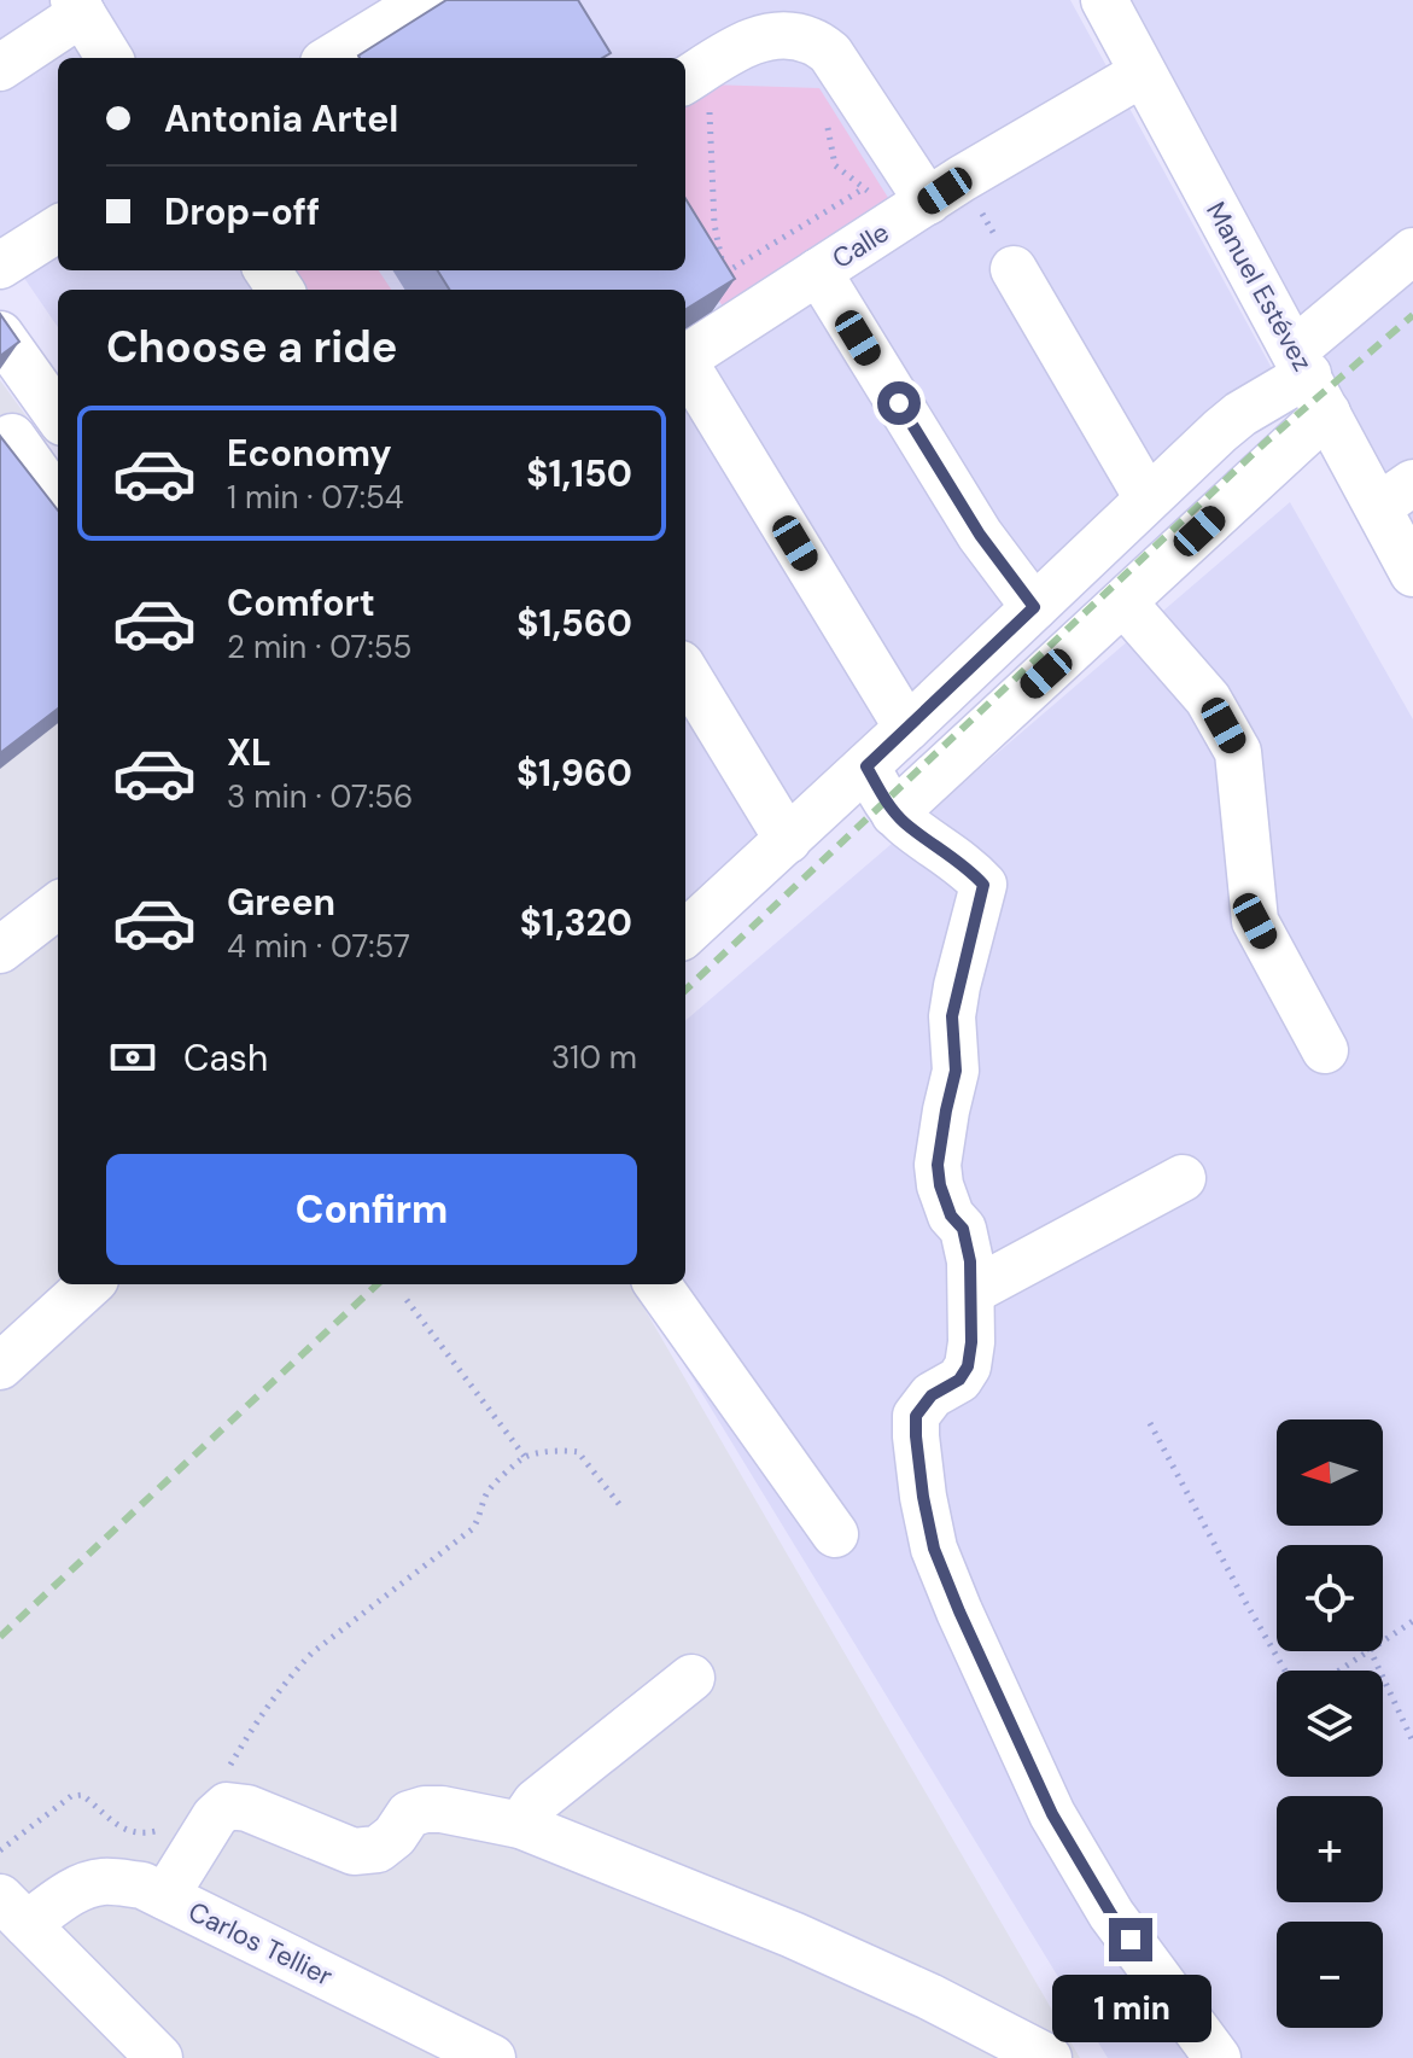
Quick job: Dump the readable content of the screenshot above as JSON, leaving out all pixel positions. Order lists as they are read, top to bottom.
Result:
{
  "streets": {
    "street": ["Calle", "Manuel Estévez", "Carlos Tellier"]
  },
  "crossings": [
    ["Calle", "Manuel Estévez"]
  ],
  "north": "left",
  "page": {
    "banner": ["Antonia Artel", "Drop-off"],
    "heading": "Choose a ride",
    "list": [
      {
        "name": "Economy",
        "note": "1 min · 07:54",
        "value": "$1,150"
      },
      {
        "name": "Comfort",
        "note": "2 min · 07:55",
        "value": "$1,560"
      },
      {
        "name": "XL",
        "note": "3 min · 07:56",
        "value": "$1,960"
      },
      {
        "name": "Green",
        "note": "4 min · 07:57",
        "value": "$1,320"
      }
    ],
    "pay": ["Cash", "310 m"],
    "buttons": "Confirm",
    "map_buttons": ["+", "−"],
    "bubble": "1 min"
  }
}
